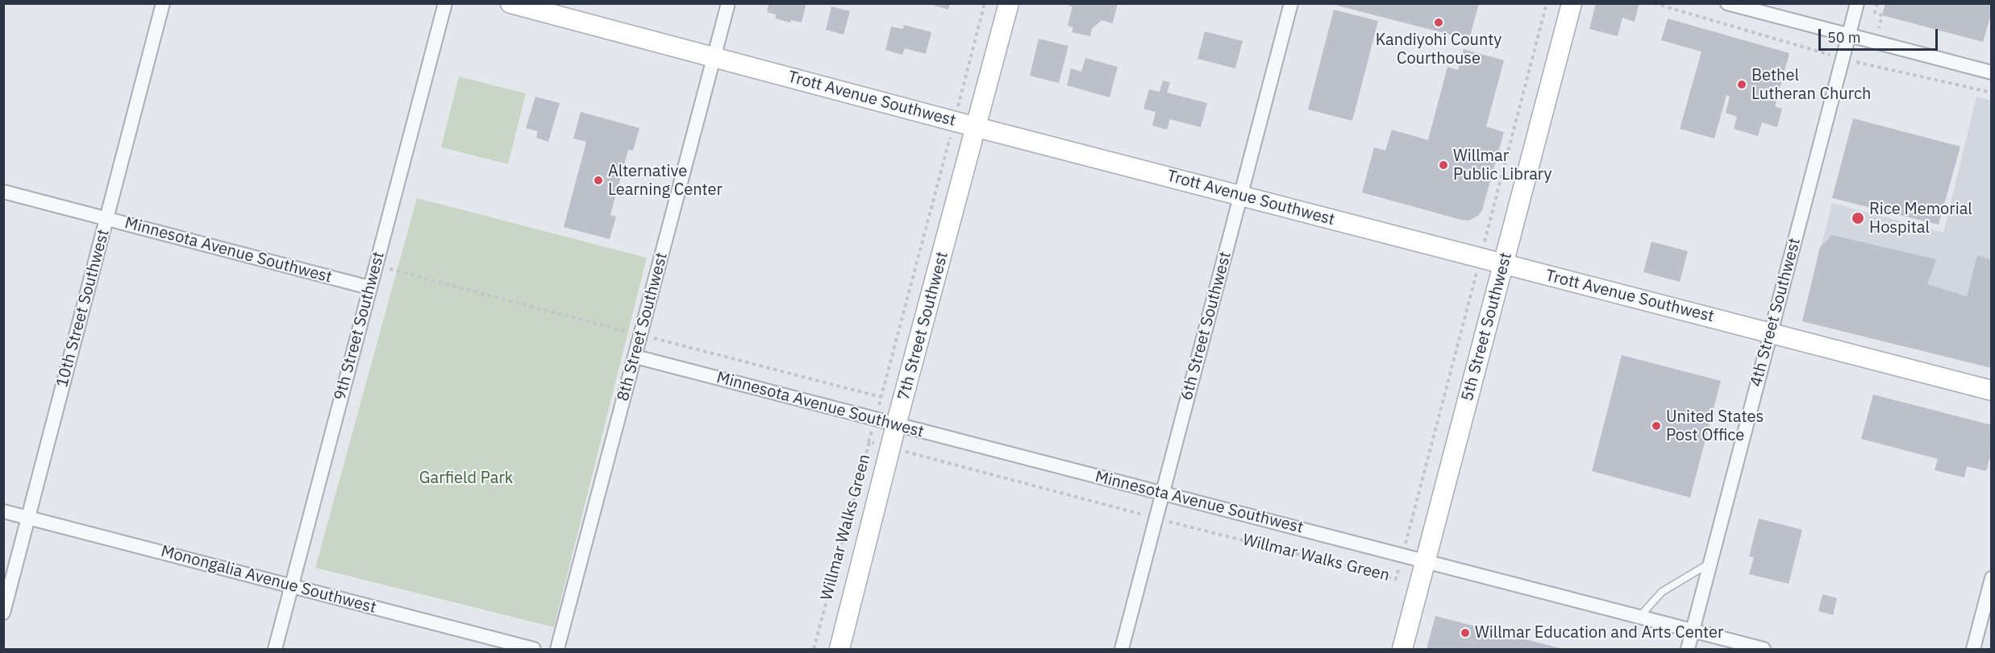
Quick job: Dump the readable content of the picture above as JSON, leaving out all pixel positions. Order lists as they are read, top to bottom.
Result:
{
  "streets": {
    "street": [
      "Trott Avenue Southwest",
      "Minnesota Avenue Southwest",
      "10th Street Southwest",
      "4th Street Southwest",
      "9th Street Southwest",
      "7th Street Southwest",
      "6th Street Southwest",
      "8th Street Southwest",
      "5th Street Southwest",
      "Monongalia Avenue Southwest"
    ],
    "path": ["Willmar Walks Green"]
  },
  "crossings": [
    ["Trott Avenue Southwest", "4th Street Southwest"],
    ["Trott Avenue Southwest", "7th Street Southwest"],
    ["Trott Avenue Southwest", "6th Street Southwest"],
    ["Trott Avenue Southwest", "8th Street Southwest"],
    ["Trott Avenue Southwest", "5th Street Southwest"],
    ["Trott Avenue Southwest", "Willmar Walks Green"],
    ["Minnesota Avenue Southwest", "10th Street Southwest"],
    ["Minnesota Avenue Southwest", "4th Street Southwest"],
    ["Minnesota Avenue Southwest", "9th Street Southwest"],
    ["Minnesota Avenue Southwest", "7th Street Southwest"],
    ["Minnesota Avenue Southwest", "6th Street Southwest"],
    ["Minnesota Avenue Southwest", "8th Street Southwest"],
    ["Minnesota Avenue Southwest", "5th Street Southwest"],
    ["Minnesota Avenue Southwest", "Willmar Walks Green"],
    ["10th Street Southwest", "Monongalia Avenue Southwest"],
    ["9th Street Southwest", "Monongalia Avenue Southwest"],
    ["7th Street Southwest", "Willmar Walks Green"],
    ["6th Street Southwest", "Willmar Walks Green"]
  ],
  "parks": ["Garfield Park"],
  "places": [
    "Kandiyohi County Courthouse",
    "Bethel Lutheran Church",
    "Willmar Public Library",
    "Alternative Learning Center",
    "Rice Memorial Hospital",
    "United States Post Office",
    "Willmar Education and Arts Center"
  ],
  "scale_bar": "50 m"
}
